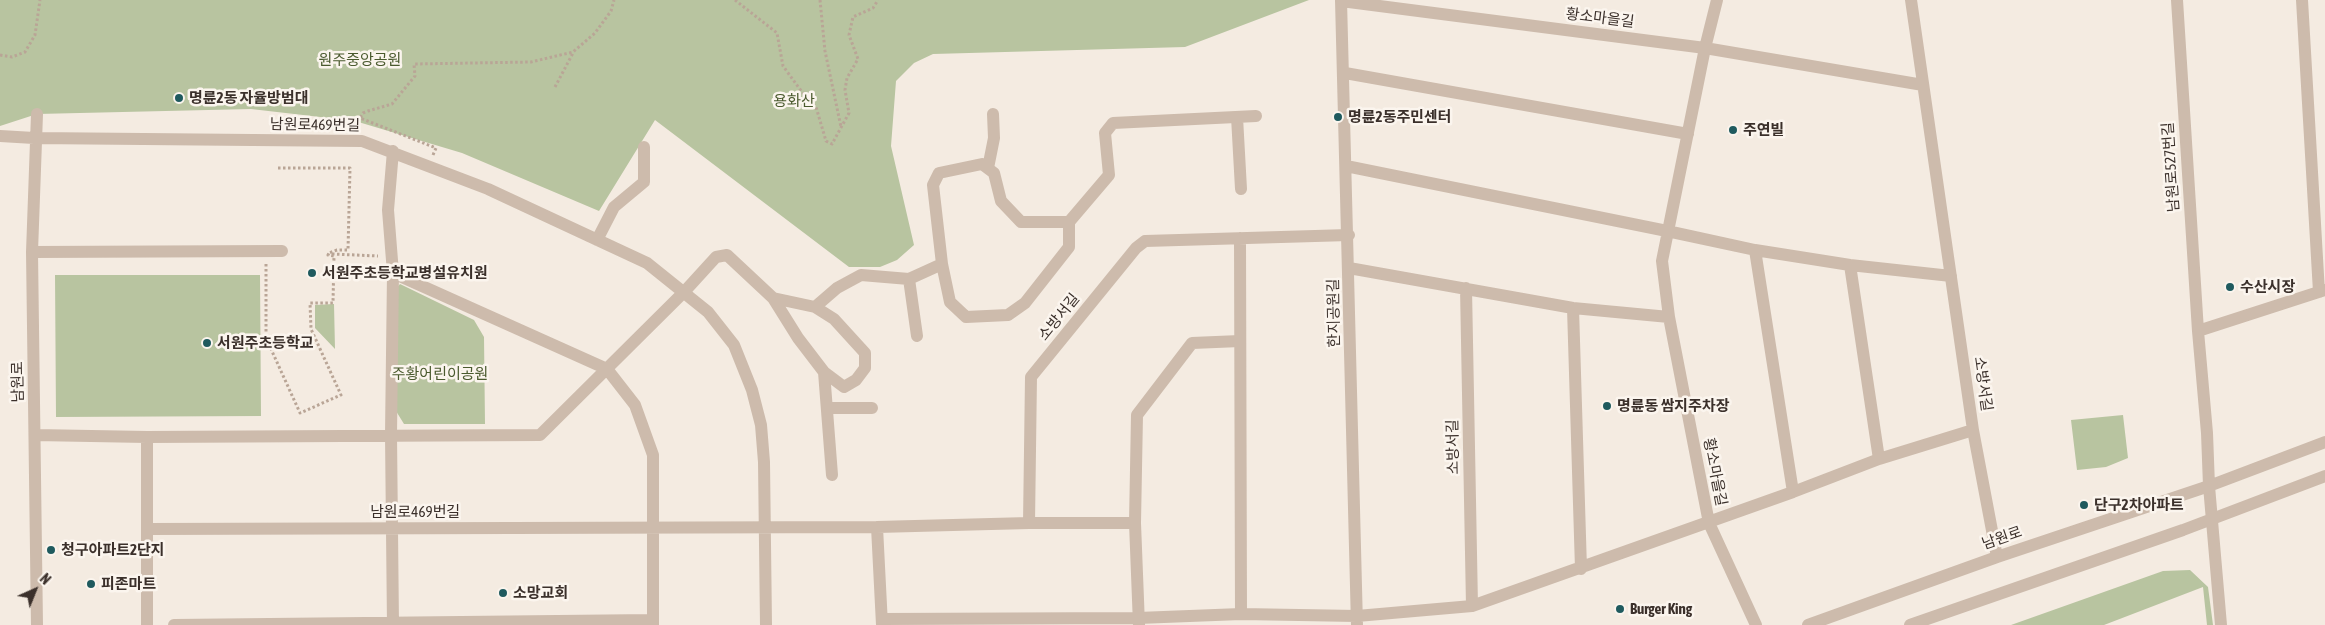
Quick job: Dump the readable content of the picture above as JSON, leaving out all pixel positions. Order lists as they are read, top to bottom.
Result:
{
  "streets": {
    "street": [
      "황소마을길",
      "남원로469번길",
      "남원로527번길",
      "한지공원길",
      "소방서길",
      "남원로"
    ]
  },
  "crossings": [
    ["황소마을길", "한지공원길"],
    ["황소마을길", "소방서길"],
    ["남원로469번길", "남원로"],
    ["남원로527번길", "남원로"],
    ["한지공원길", "소방서길"]
  ],
  "parks": ["원주중앙공원", "용화산", "주황어린이공원"],
  "places": [
    "명륜2동 자율방범대",
    "명륜2동주민센터",
    "주연빌",
    "서원주초등학교병설유치원",
    "수산시장",
    "서원주초등학교",
    "명륜동 쌈지주차장",
    "단구2차아파트",
    "청구아파트2단지",
    "피존마트",
    "소망교회",
    "Burger King"
  ],
  "north": "top right"
}
